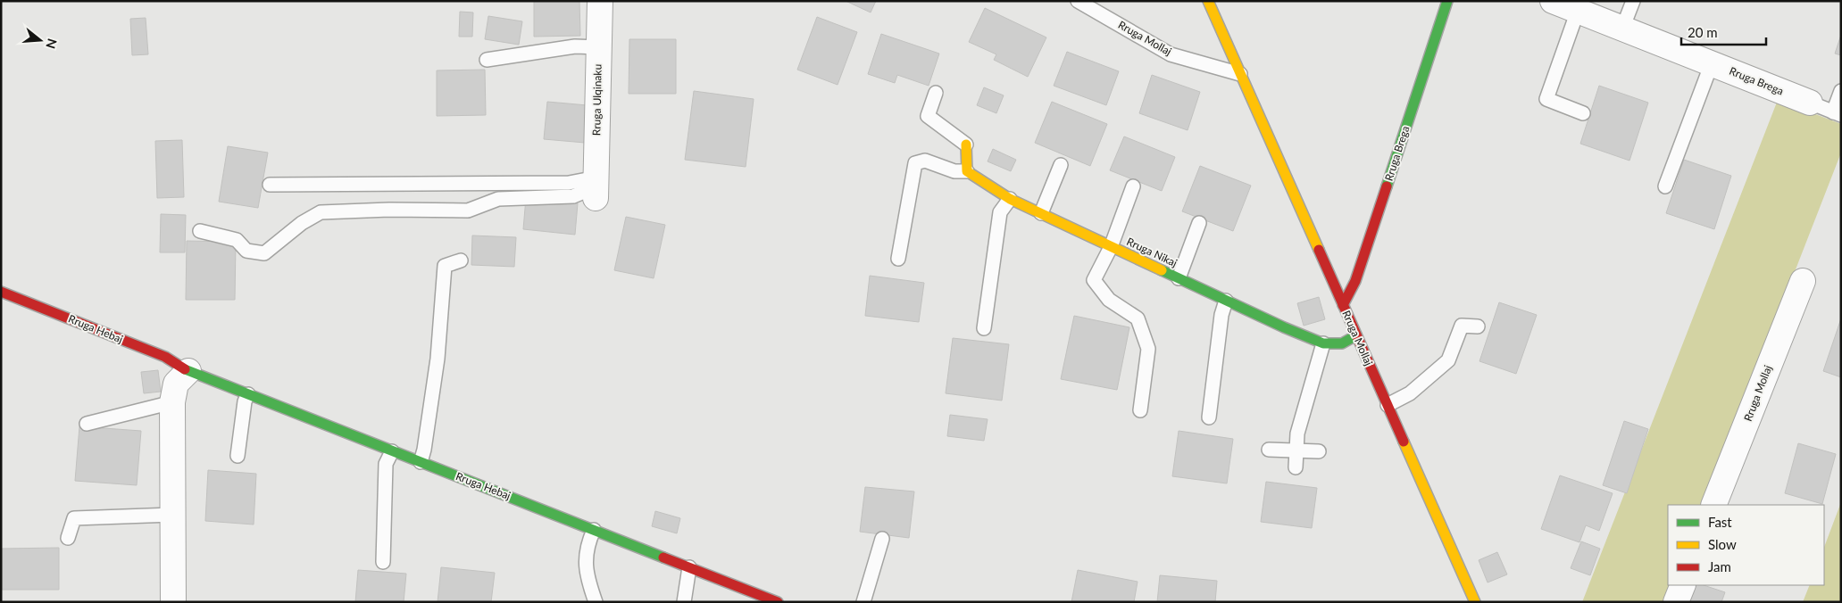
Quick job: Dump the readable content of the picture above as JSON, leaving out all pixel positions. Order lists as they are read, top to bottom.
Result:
{
  "streets": {
    "street": [
      "Rruga Mollaj",
      "Rruga Brega",
      "Rruga Ulqinaku",
      "Rruga Nikaj",
      "Rruga Hebaj"
    ]
  },
  "crossings": [
    ["Rruga Mollaj", "Rruga Brega"],
    ["Rruga Mollaj", "Rruga Nikaj"]
  ],
  "legend": ["Fast", "Slow", "Jam"],
  "scale_bar": "20 m",
  "north": "right"
}
